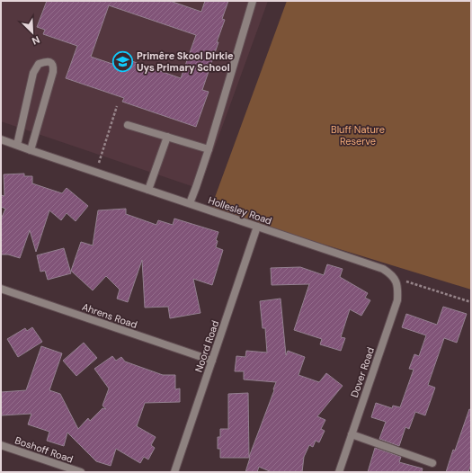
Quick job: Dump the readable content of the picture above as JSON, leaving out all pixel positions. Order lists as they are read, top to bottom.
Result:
{
  "streets": {
    "street": [
      "Hollesley Road",
      "Ahrens Road",
      "Noord Road",
      "Dover Road",
      "Boshoff Road"
    ]
  },
  "crossings": [
    ["Hollesley Road", "Noord Road"],
    ["Hollesley Road", "Dover Road"],
    ["Ahrens Road", "Noord Road"]
  ],
  "parks": ["Bluff Nature Reserve"],
  "places": {
    "school or university": ["Primêre Skool Dirkie Uys Primary School"]
  },
  "north": "bottom right"
}
